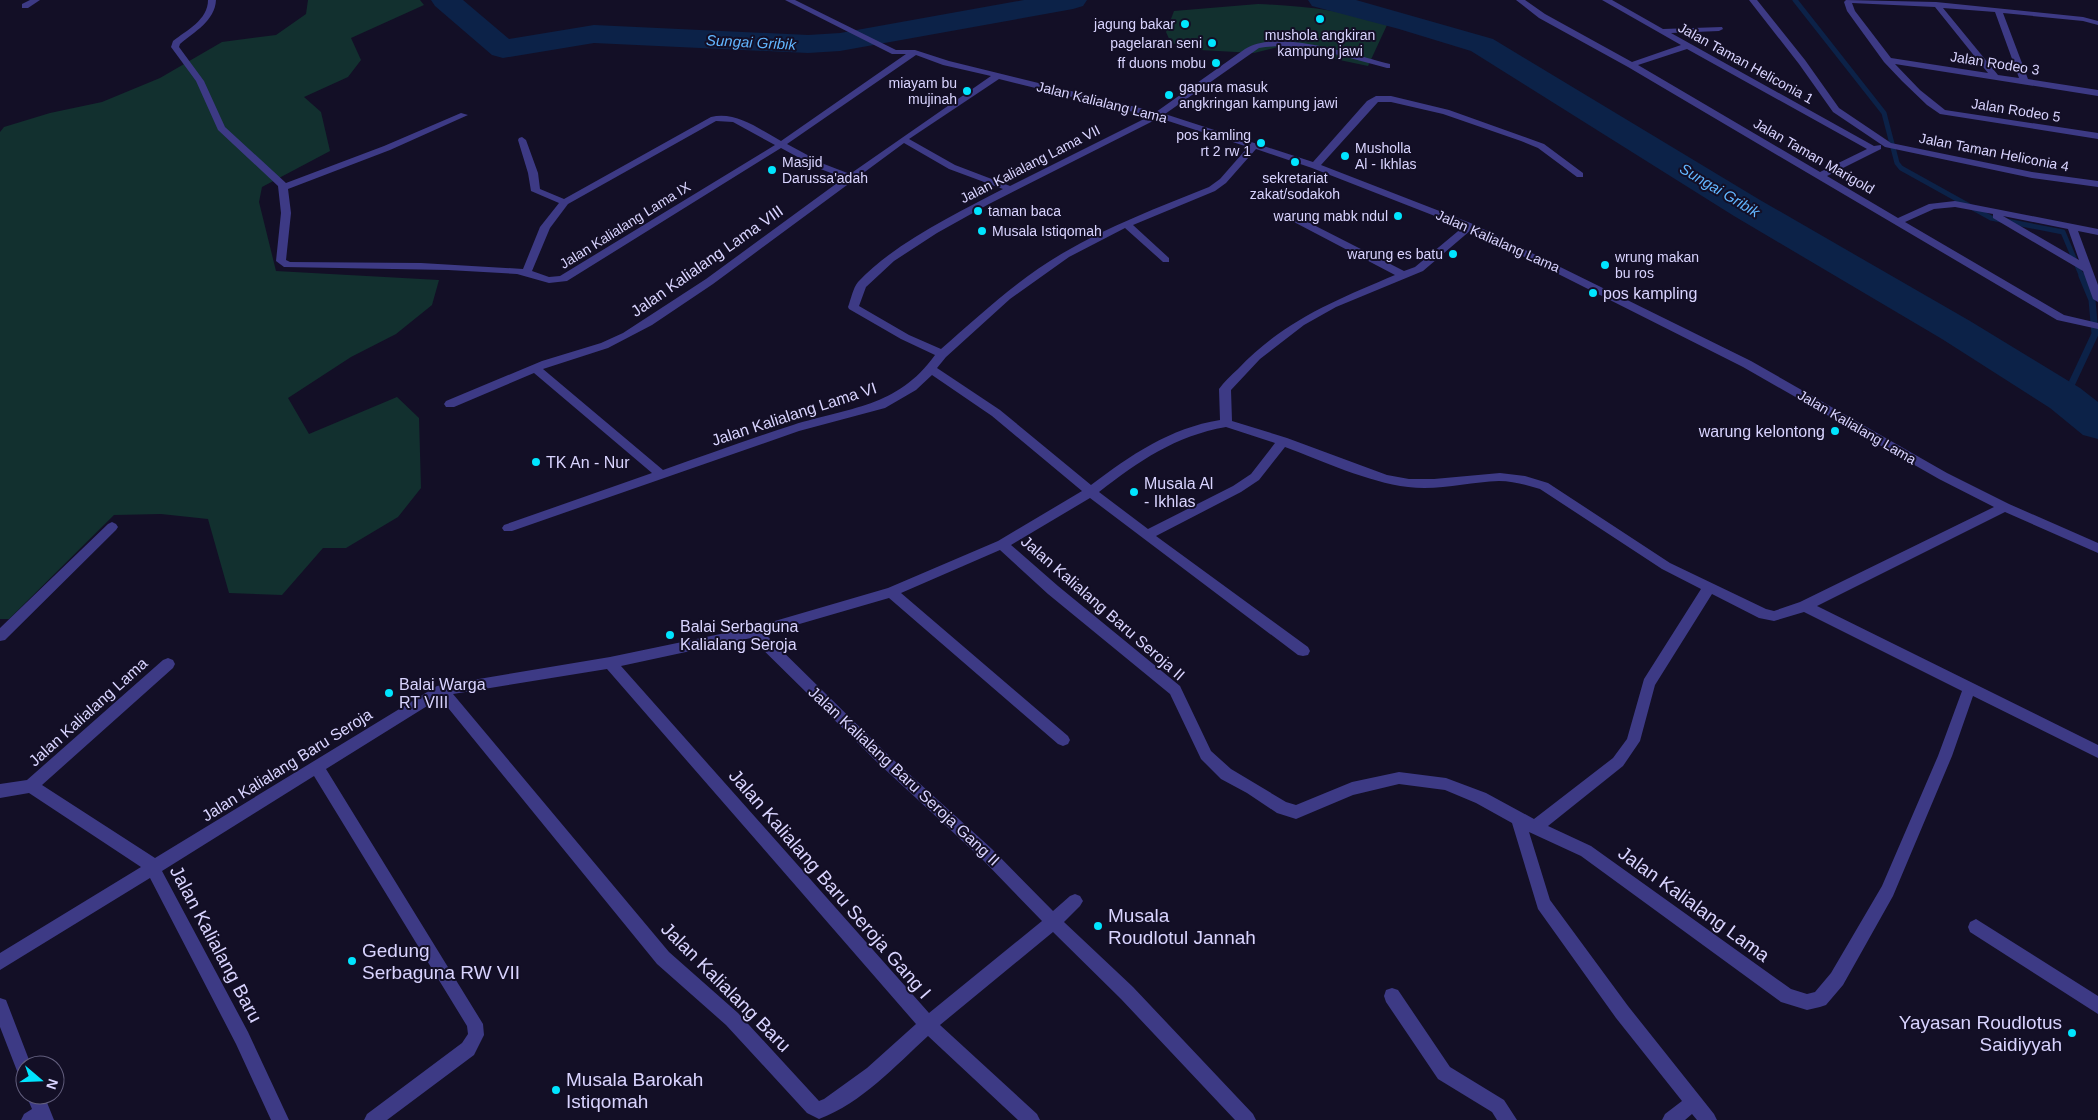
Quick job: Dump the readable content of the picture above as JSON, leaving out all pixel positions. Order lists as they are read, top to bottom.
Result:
{
  "streets": {
    "street": [
      "Jalan Taman Heliconia 1",
      "Jalan Rodeo 3",
      "Jalan Kalialang Lama",
      "Jalan Rodeo 5",
      "Jalan Taman Heliconia 4",
      "Jalan Taman Marigold",
      "Jalan Kalialang Lama VII",
      "Jalan Kalialang Lama IX",
      "Jalan Kalialang Lama VIII",
      "Jalan Kalialang Lama VI",
      "Jalan Kalialang Baru Seroja II",
      "Jalan Kalialang Baru Seroja",
      "Jalan Kalialang Baru Seroja Gang II",
      "Jalan Kalialang Baru Seroja Gang I",
      "Jalan Kalialang Baru"
    ]
  },
  "crossings": [
    ["Jalan Rodeo 3", "Jalan Rodeo 5"],
    ["Jalan Kalialang Lama", "Jalan Kalialang Lama VII"],
    ["Jalan Kalialang Lama", "Jalan Kalialang Lama IX"],
    ["Jalan Kalialang Lama", "Jalan Kalialang Lama VIII"],
    ["Jalan Kalialang Lama", "Jalan Kalialang Lama VI"],
    ["Jalan Kalialang Lama", "Jalan Kalialang Baru Seroja II"],
    ["Jalan Kalialang Lama", "Jalan Kalialang Baru Seroja"],
    ["Jalan Kalialang Lama", "Jalan Kalialang Baru"],
    ["Jalan Kalialang Lama VII", "Jalan Kalialang Lama VI"],
    ["Jalan Kalialang Baru Seroja II", "Jalan Kalialang Baru Seroja"],
    ["Jalan Kalialang Baru Seroja", "Jalan Kalialang Baru Seroja Gang II"],
    ["Jalan Kalialang Baru Seroja", "Jalan Kalialang Baru Seroja Gang I"],
    ["Jalan Kalialang Baru Seroja", "Jalan Kalialang Baru"],
    ["Jalan Kalialang Baru Seroja Gang I", "Jalan Kalialang Baru"]
  ],
  "water": ["Sungai Gribik"],
  "places": [
    "mushola angkiran kampung jawi",
    "jagung bakar",
    "pagelaran seni",
    "ff duons mobu",
    "miayam bu mujinah",
    "gapura masuk angkringan kampung jawi",
    "pos kamling rt 2 rw 1",
    "Musholla Al - Ikhlas",
    "sekretariat zakat/sodakoh",
    "Masjid Darussa'adah",
    "taman baca",
    "warung mabk ndul",
    "Musala Istiqomah",
    "warung es batu",
    "wrung makan bu ros",
    "pos kampling",
    "warung kelontong",
    "TK An - Nur",
    "Musala Al - Ikhlas",
    "Balai Serbaguna Kalialang Seroja",
    "Balai Warga RT VIII",
    "Musala Roudlotul Jannah",
    "Gedung Serbaguna RW VII",
    "Yayasan Roudlotus Saidiyyah",
    "Musala Barokah Istiqomah"
  ],
  "north": "right"
}
